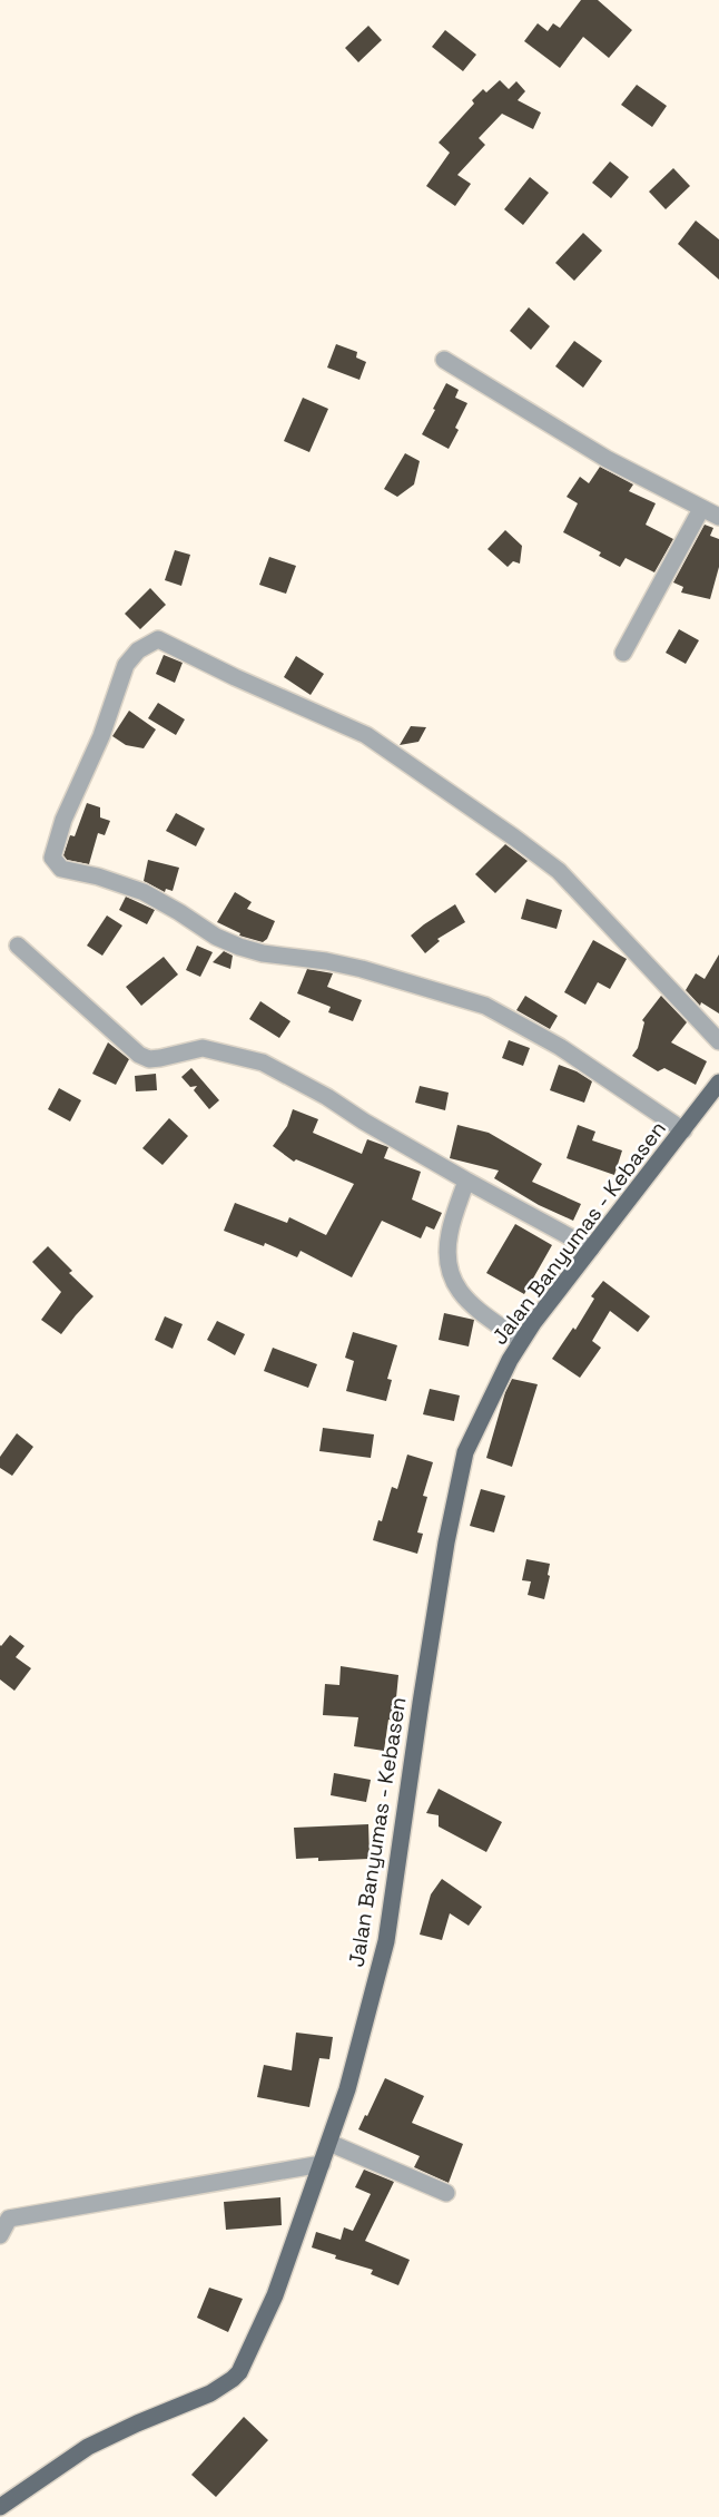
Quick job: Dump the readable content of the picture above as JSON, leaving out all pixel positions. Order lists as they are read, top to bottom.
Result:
{
  "streets": {
    "main road": ["Jalan Banyumas - Kebasen"]
  }
}
